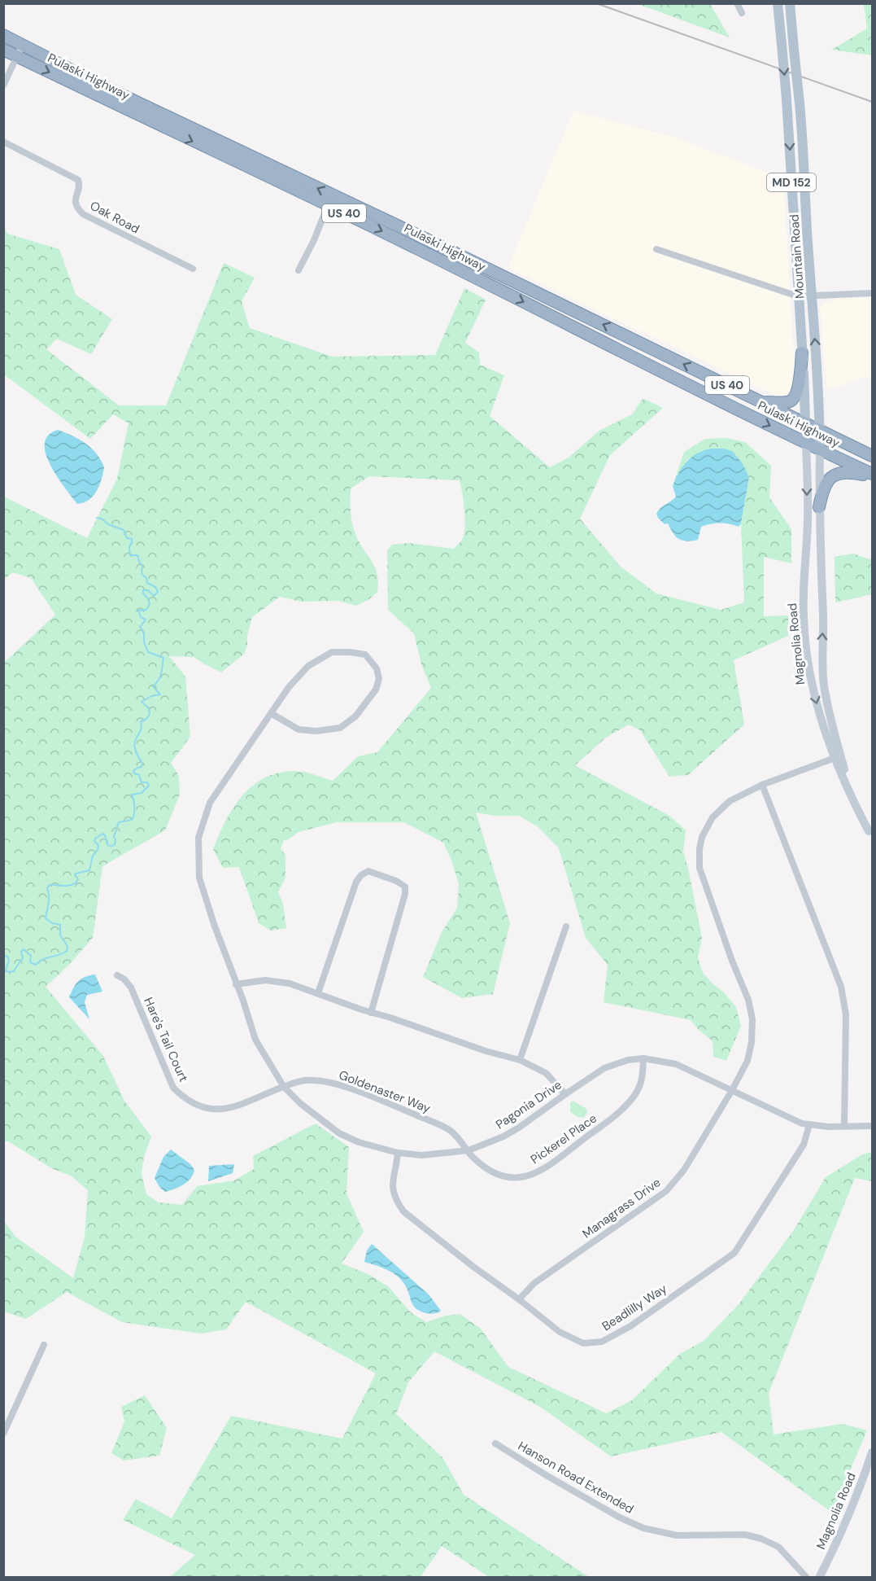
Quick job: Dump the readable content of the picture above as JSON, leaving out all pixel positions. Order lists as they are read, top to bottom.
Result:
{
  "streets": {
    "highway": ["Pulaski Highway", "US 40"],
    "main road": ["MD 152", "Mountain Road", "Magnolia Road"],
    "street": [
      "Oak Road",
      "Hare's Tail Court",
      "Goldenaster Way",
      "Pagonia Drive",
      "Pickerel Place",
      "Managrass Drive",
      "Beadlilly Way",
      "Hanson Road Extended"
    ]
  },
  "crossings": [
    ["Pulaski Highway", "Mountain Road"],
    ["Pulaski Highway", "Magnolia Road"],
    ["Mountain Road", "Magnolia Road"],
    ["Magnolia Road", "Managrass Drive"],
    ["Hare's Tail Court", "Goldenaster Way"],
    ["Hare's Tail Court", "Pagonia Drive"],
    ["Goldenaster Way", "Pagonia Drive"],
    ["Goldenaster Way", "Pickerel Place"],
    ["Pagonia Drive", "Pickerel Place"],
    ["Pagonia Drive", "Managrass Drive"],
    ["Pagonia Drive", "Beadlilly Way"],
    ["Managrass Drive", "Beadlilly Way"]
  ]
}
